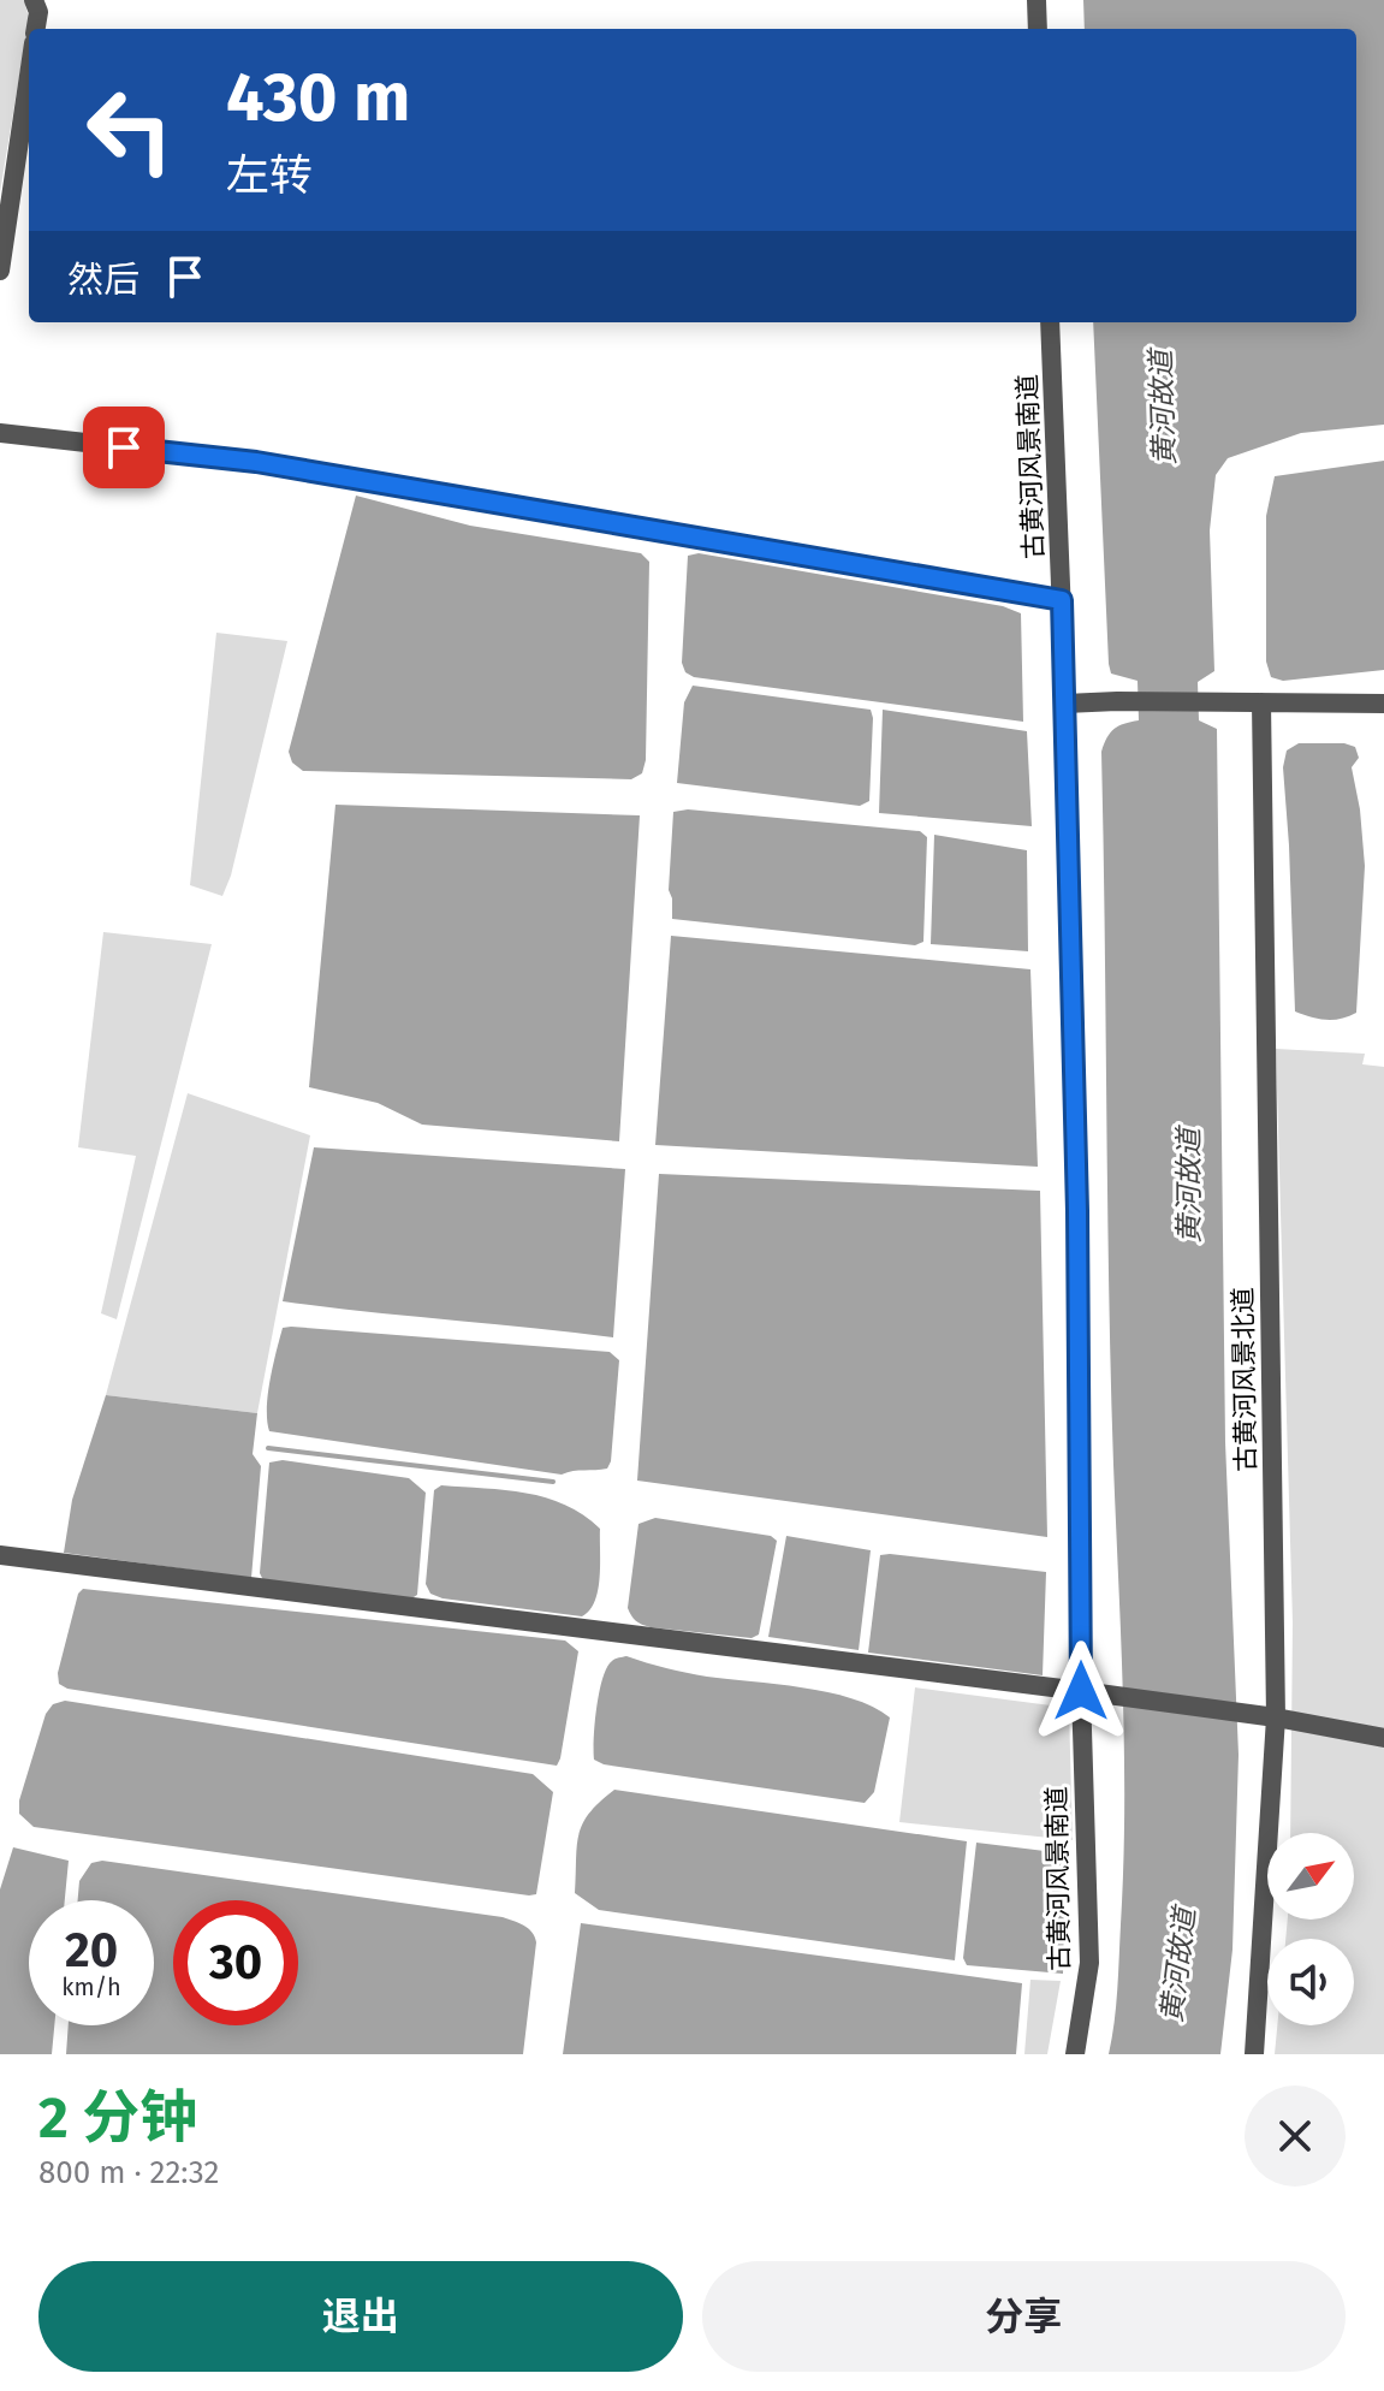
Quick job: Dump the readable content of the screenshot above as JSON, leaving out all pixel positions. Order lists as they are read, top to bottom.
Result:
{
  "streets": {
    "street": ["古黄河风景南道", "古黄河风景北道"]
  },
  "water": ["黄河故道"],
  "north": "top right",
  "page": {
    "turn": ["430 m", "左转"],
    "then": "然后",
    "speed": "20 km/h",
    "limit": "30",
    "heading": ["2 分钟", "800 m · 22:32"],
    "buttons": ["退出", "分享"]
  }
}
